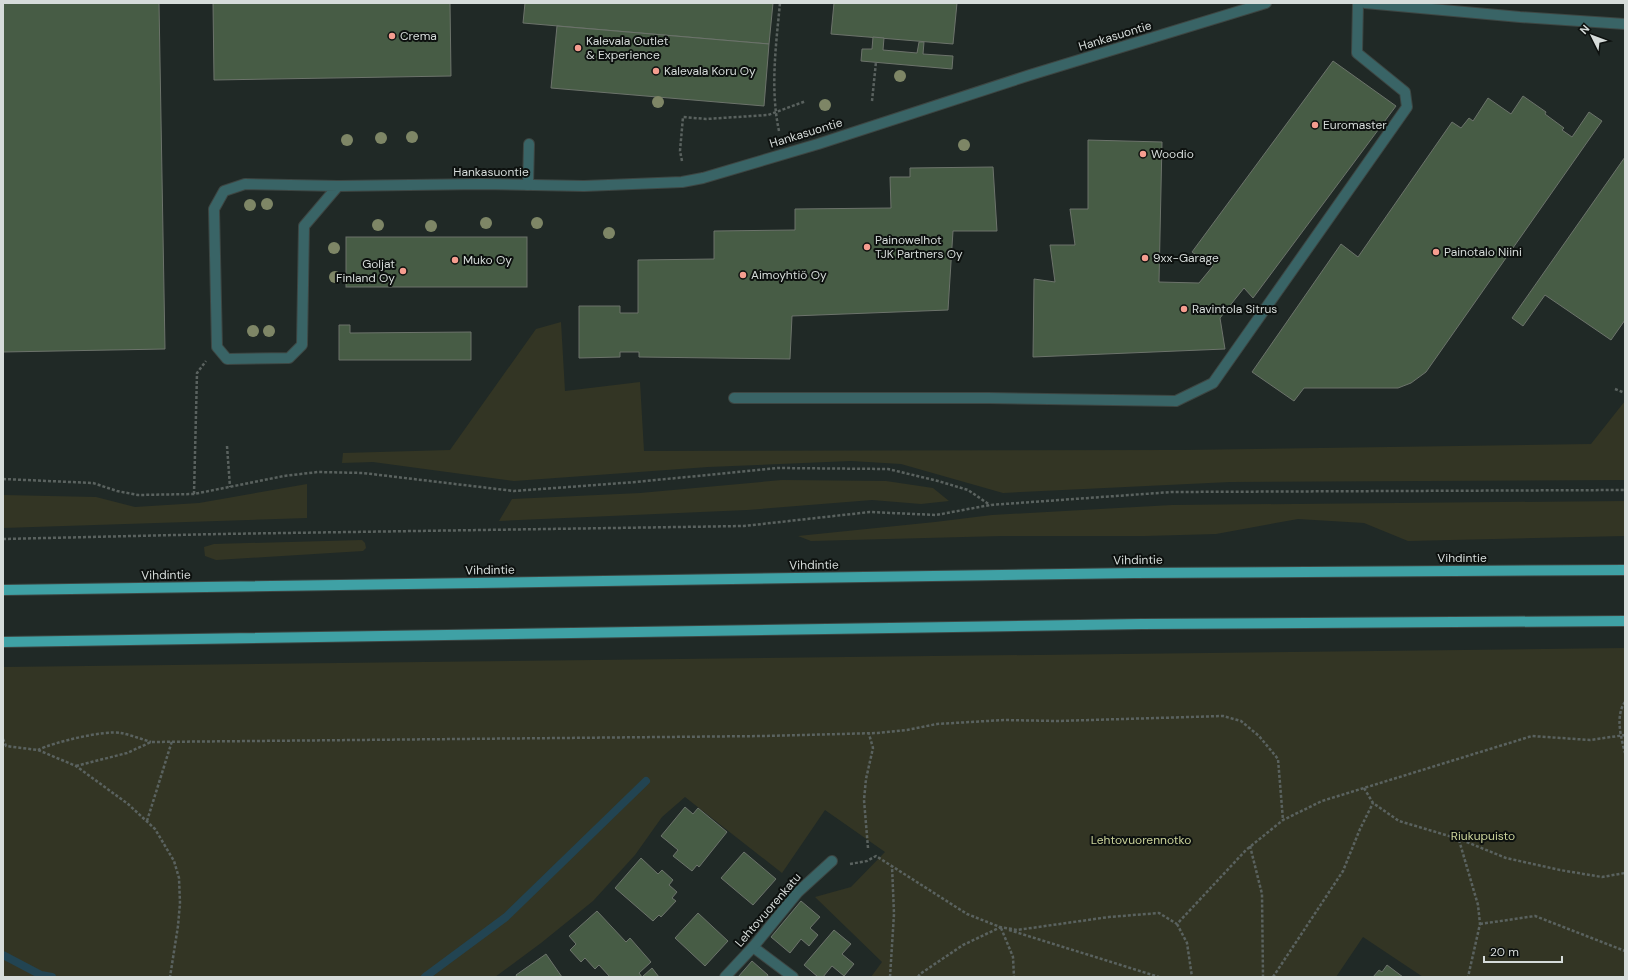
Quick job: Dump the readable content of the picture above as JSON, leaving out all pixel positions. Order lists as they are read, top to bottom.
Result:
{
  "streets": {
    "main road": ["Vihdintie"],
    "street": ["Hankasuontie", "Lehtovuorenkatu"]
  },
  "parks": ["Riukupuisto", "Lehtovuorennotko"],
  "places": [
    "Crema",
    "Kalevala Outlet & Experience",
    "Kalevala Koru Oy",
    "Euromaster",
    "Woodio",
    "Painowelhot TJK Partners Oy",
    "Painotalo Niini",
    "9xx-Garage",
    "Muko Oy",
    "Goljat Finland Oy",
    "Aimoyhtiö Oy",
    "Ravintola Sitrus"
  ],
  "scale_bar": "20 m",
  "north": "top left"
}
